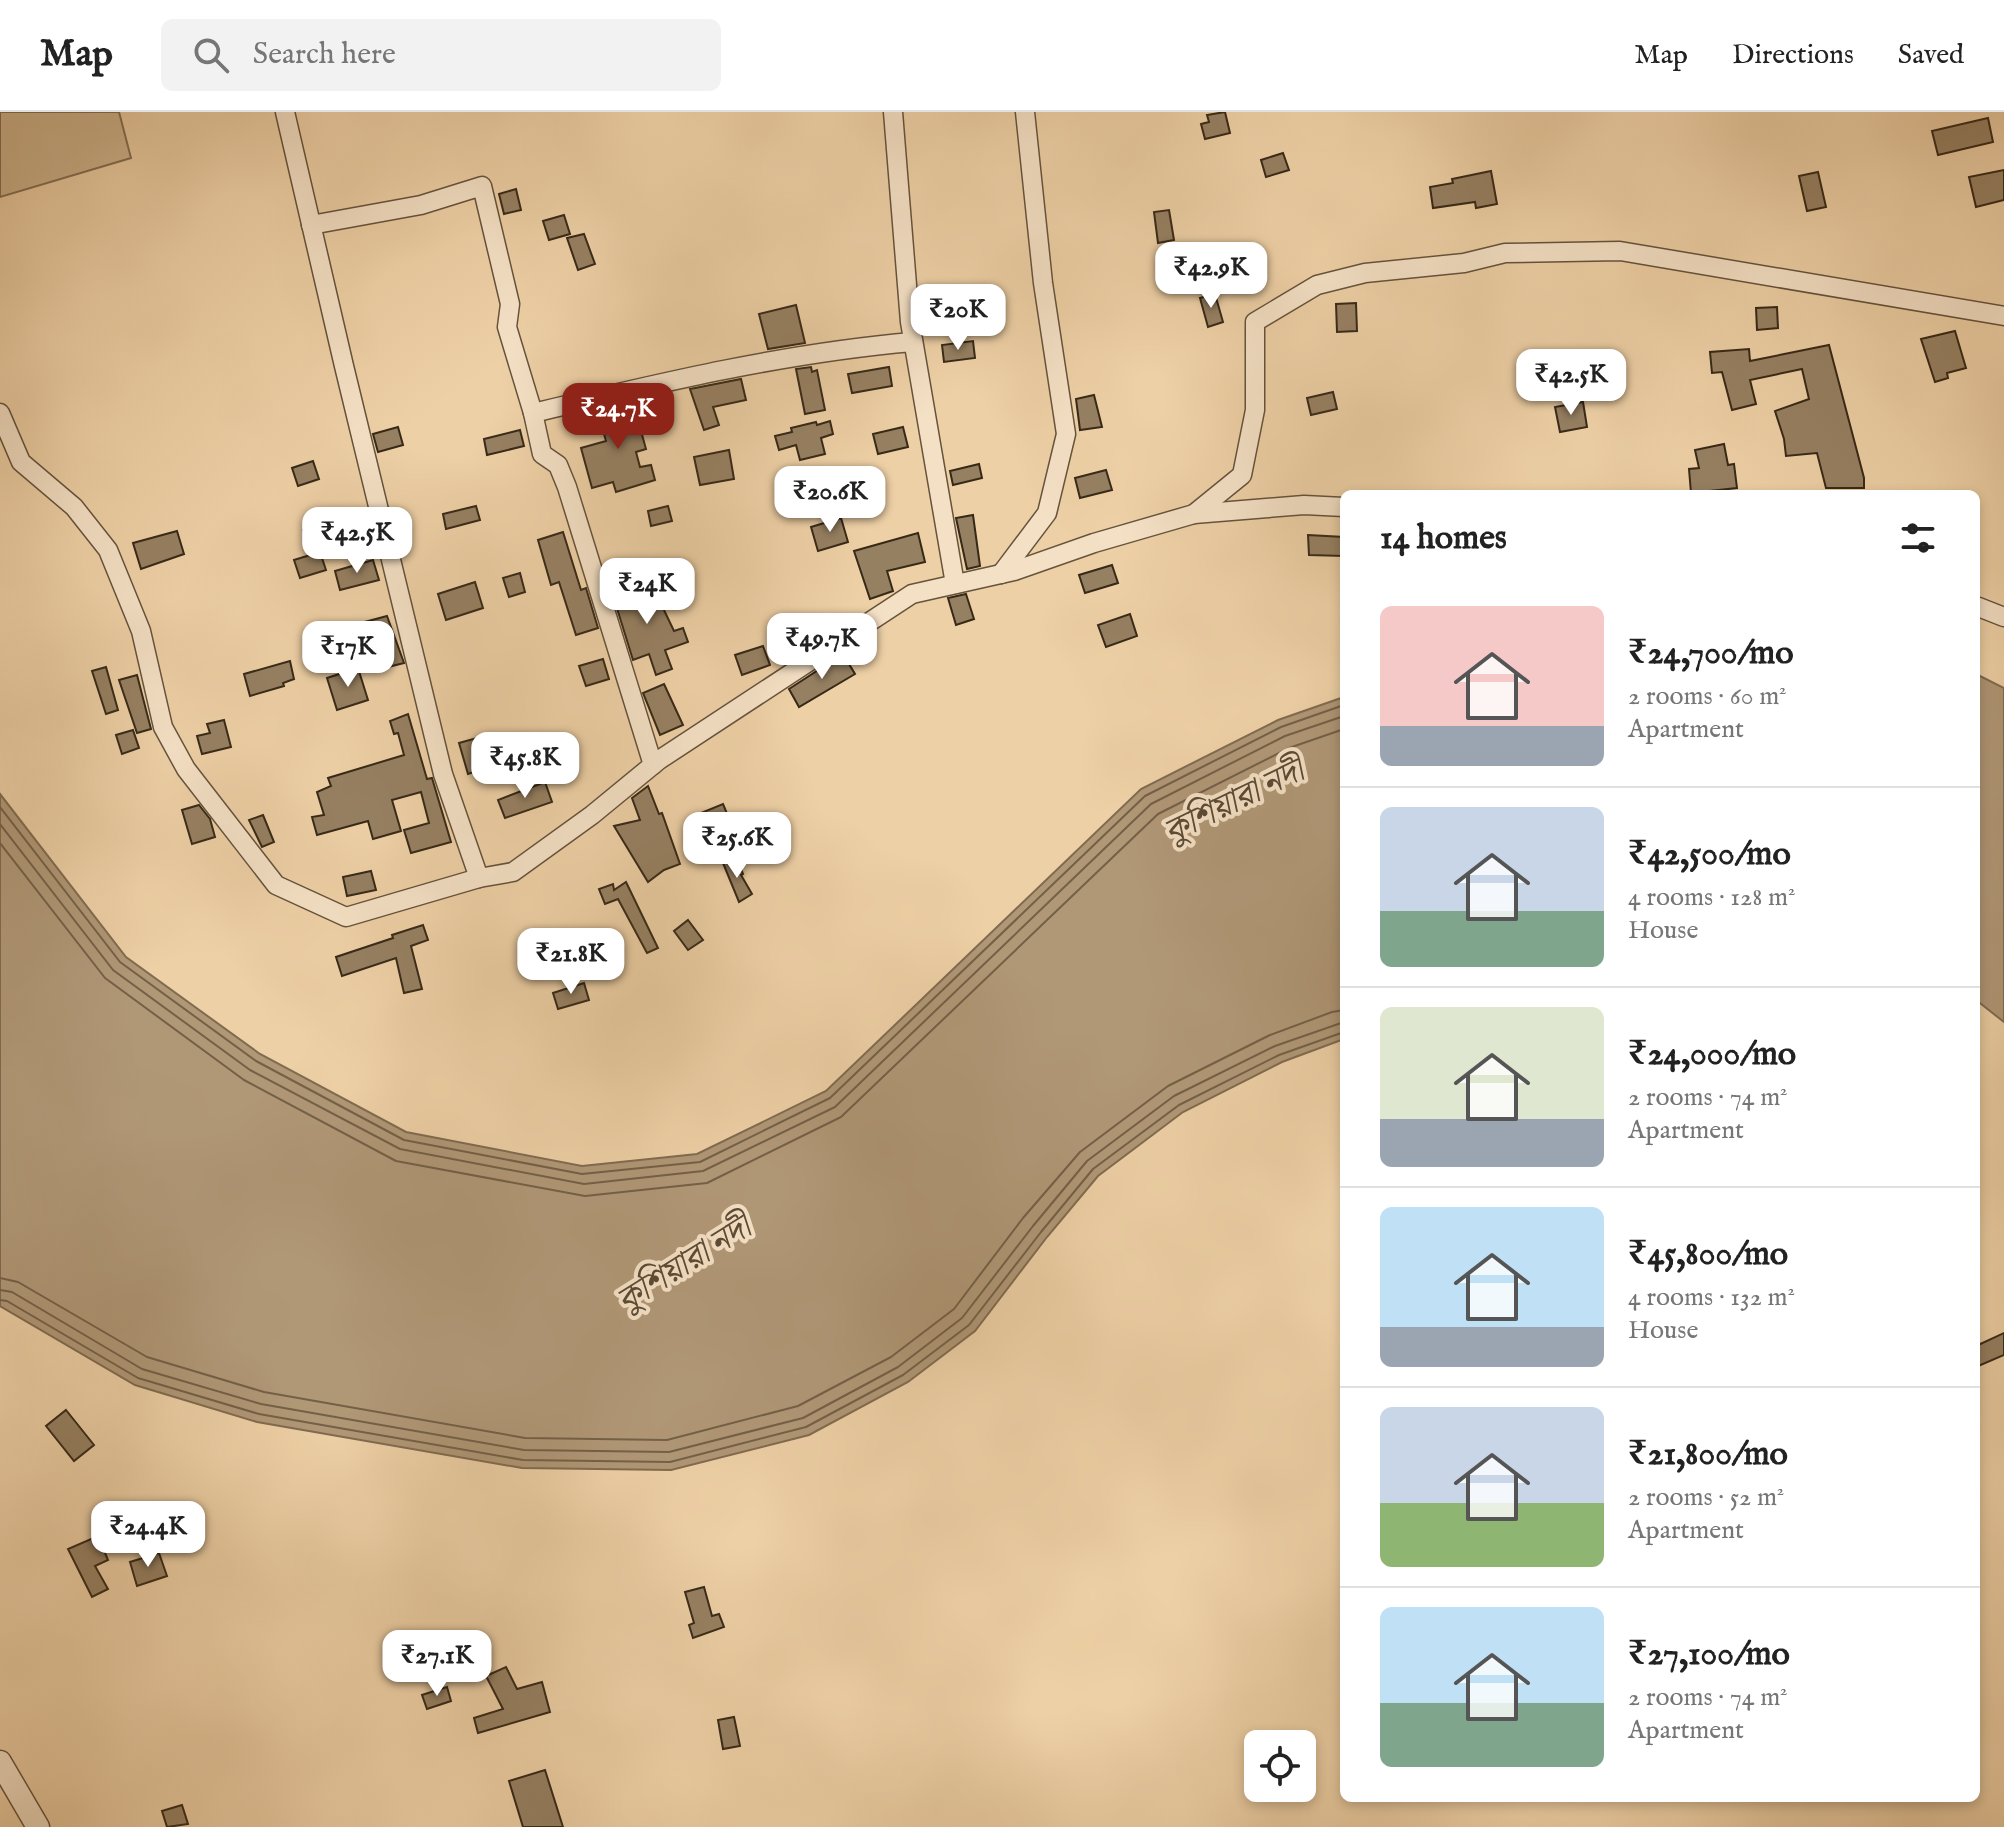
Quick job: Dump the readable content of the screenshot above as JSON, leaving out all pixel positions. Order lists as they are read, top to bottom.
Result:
{
  "water": ["কুশিয়ারা নদী"],
  "page": {
    "header": "Map",
    "search": "Search here",
    "nav": ["Map", "Directions", "Saved"],
    "price": [
      "₹42.9K",
      "₹20K",
      "₹42.5K",
      "₹24.7K",
      "₹20.6K",
      "₹42.5K",
      "₹24K",
      "₹49.7K",
      "₹17K",
      "₹45.8K",
      "₹25.6K",
      "₹21.8K",
      "₹24.4K",
      "₹27.1K"
    ],
    "heading": "14 homes",
    "list": [
      {
        "name": "₹24,700/mo",
        "note": "2 rooms · 60 m² · Apartment"
      },
      {
        "name": "₹42,500/mo",
        "note": "4 rooms · 128 m² · House"
      },
      {
        "name": "₹24,000/mo",
        "note": "2 rooms · 74 m² · Apartment"
      },
      {
        "name": "₹45,800/mo",
        "note": "4 rooms · 132 m² · House"
      },
      {
        "name": "₹21,800/mo",
        "note": "2 rooms · 52 m² · Apartment"
      },
      {
        "name": "₹27,100/mo",
        "note": "2 rooms · 74 m² · Apartment"
      }
    ]
  }
}
